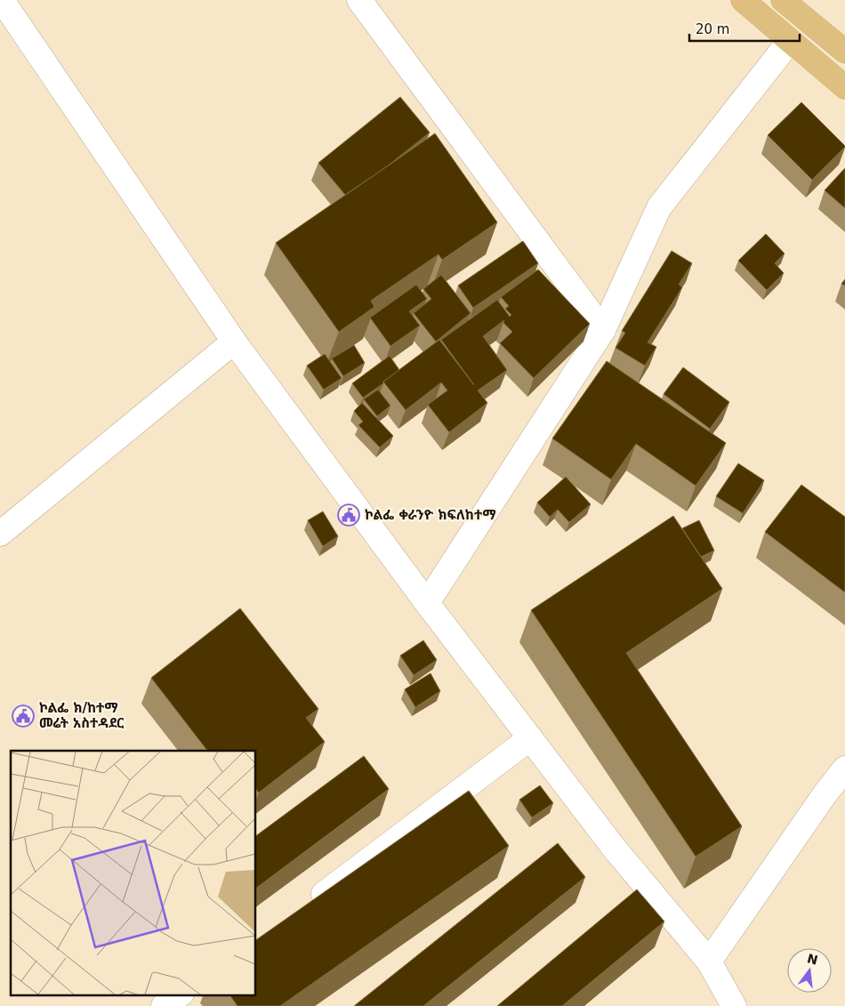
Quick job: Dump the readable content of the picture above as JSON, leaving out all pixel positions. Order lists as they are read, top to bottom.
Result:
{
  "places": {
    "public building": ["ኮልፌ ቀራንዮ ክፍለከተማ", "ኮልፌ ክ/ከተማ መሬት አስተዳደር"]
  },
  "scale_bar": "20 m",
  "north": "top"
}
